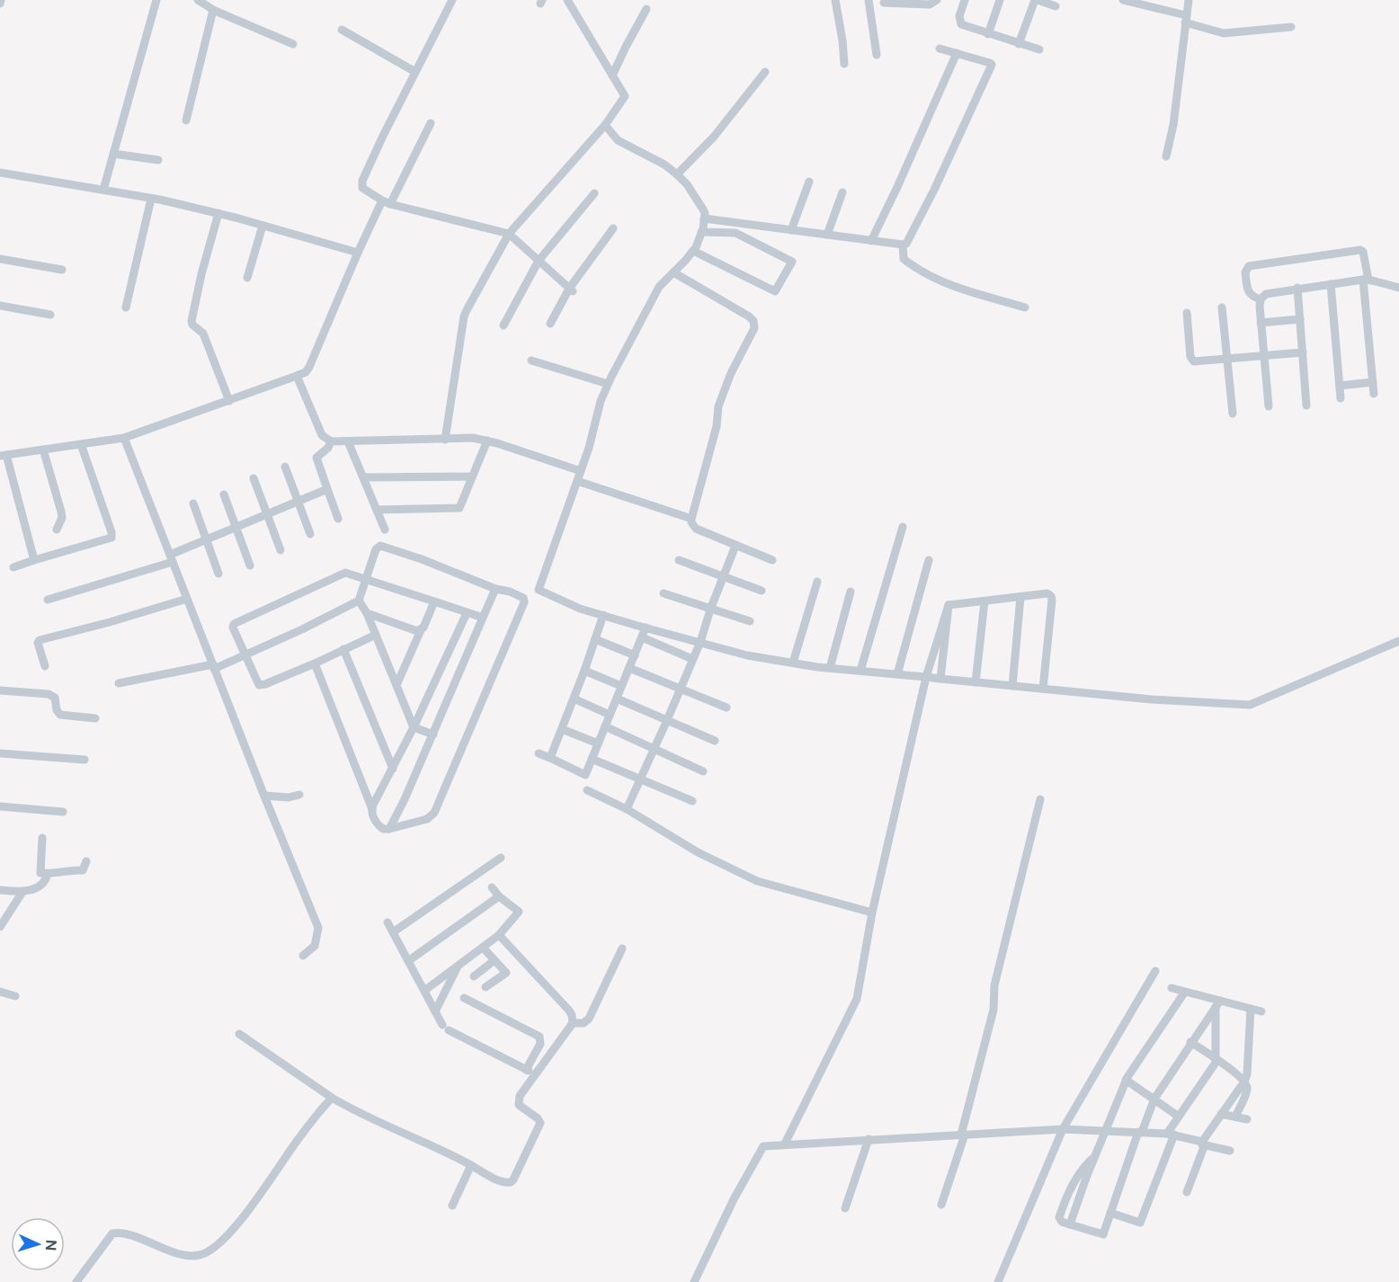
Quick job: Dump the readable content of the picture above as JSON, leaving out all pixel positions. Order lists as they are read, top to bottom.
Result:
{
  "north": "right"
}
